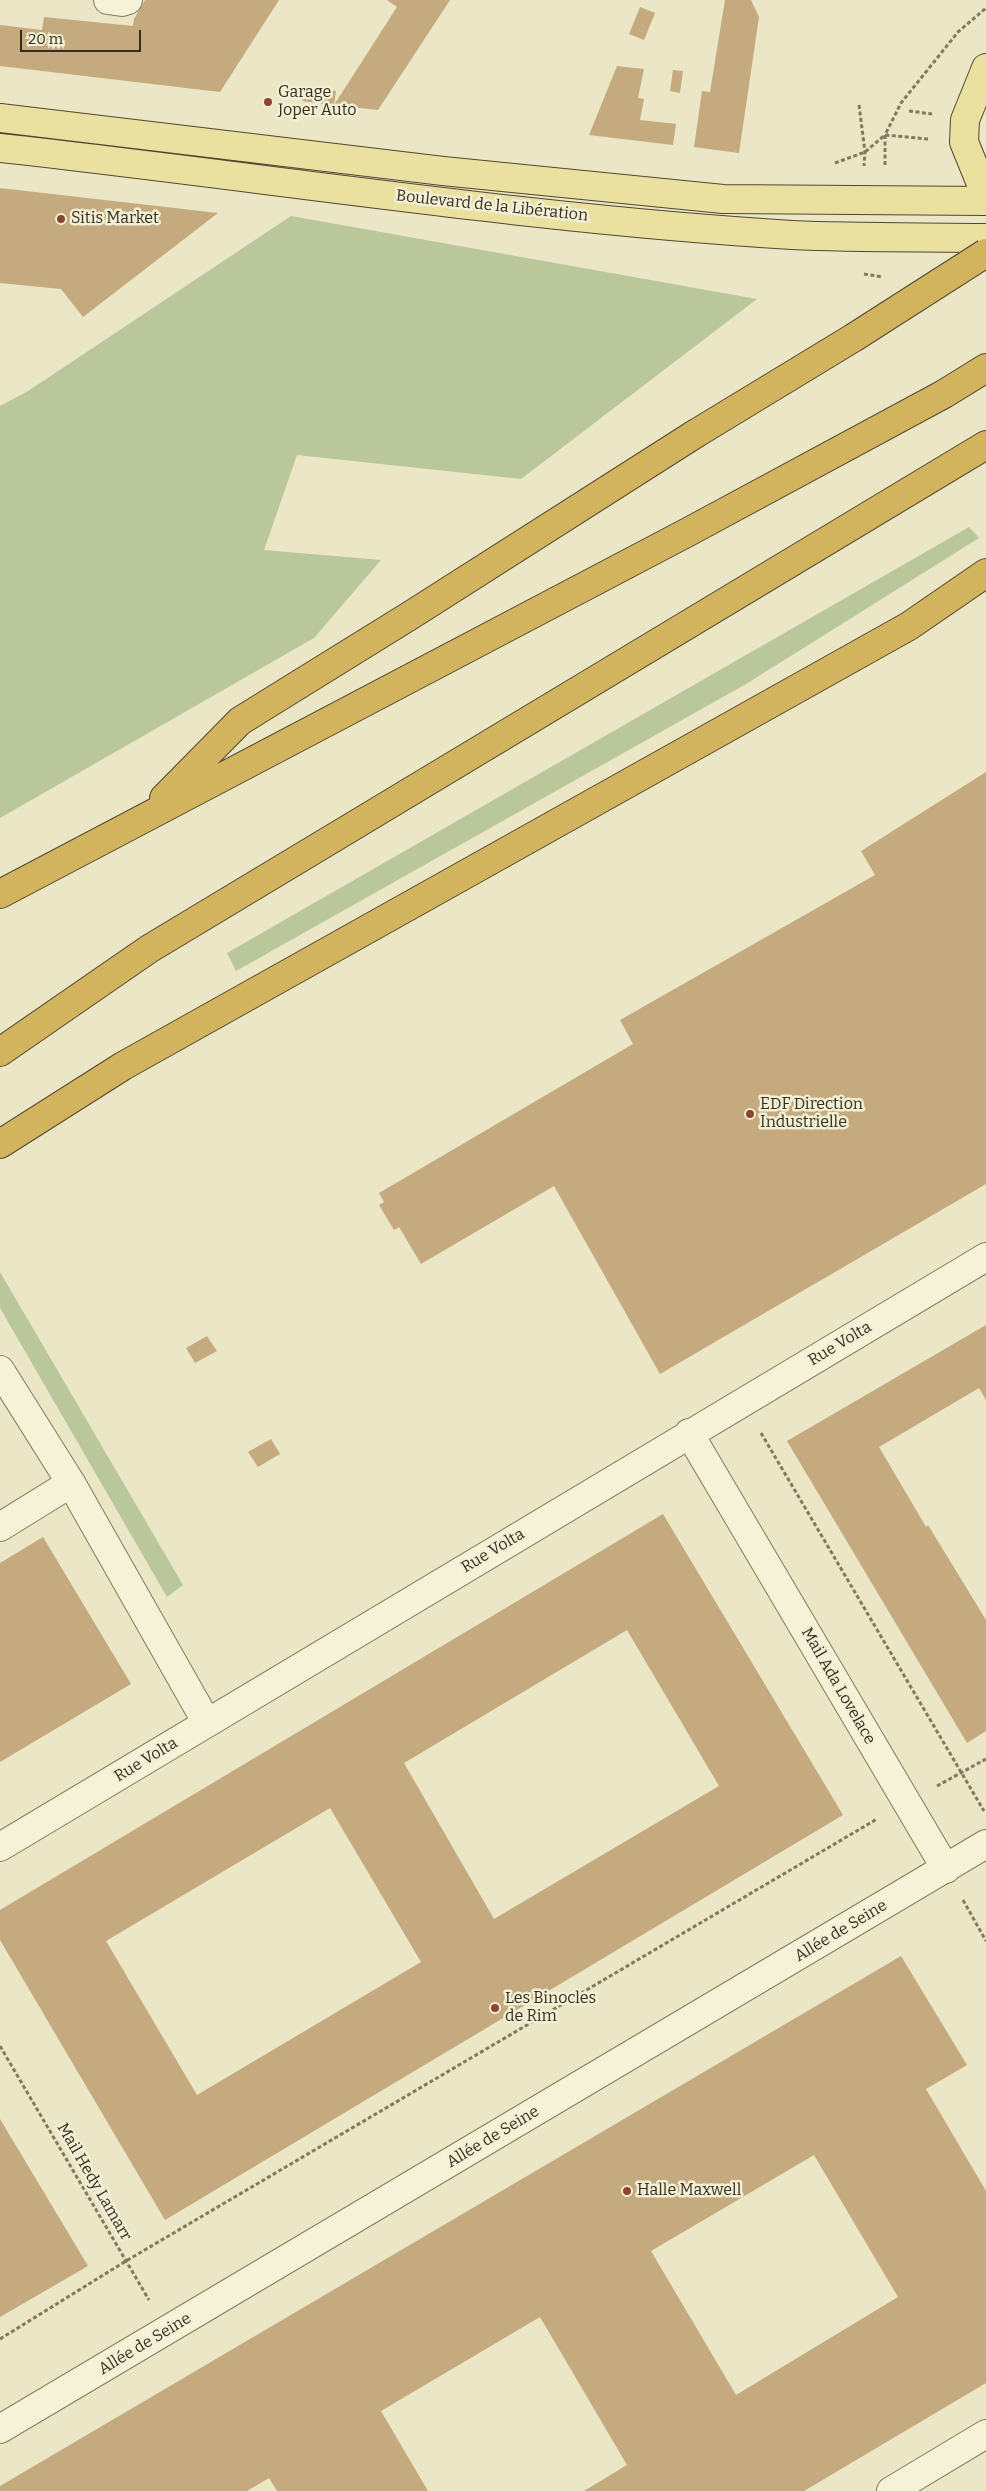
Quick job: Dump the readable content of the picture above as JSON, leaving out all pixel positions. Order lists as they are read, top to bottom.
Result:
{
  "streets": {
    "main road": ["Boulevard de la Libération"],
    "street": ["Rue Volta", "Mail Ada Lovelace", "Allée de Seine"],
    "path": ["Mail Hedy Lamarr"]
  },
  "crossings": [
    ["Rue Volta", "Mail Ada Lovelace"],
    ["Mail Ada Lovelace", "Allée de Seine"],
    ["Allée de Seine", "Mail Hedy Lamarr"]
  ],
  "places": [
    "Garage Joper Auto",
    "Sitis Market",
    "EDF Direction Industrielle",
    "Les Binocles de Rim",
    "Halle Maxwell"
  ],
  "scale_bar": "20 m"
}
